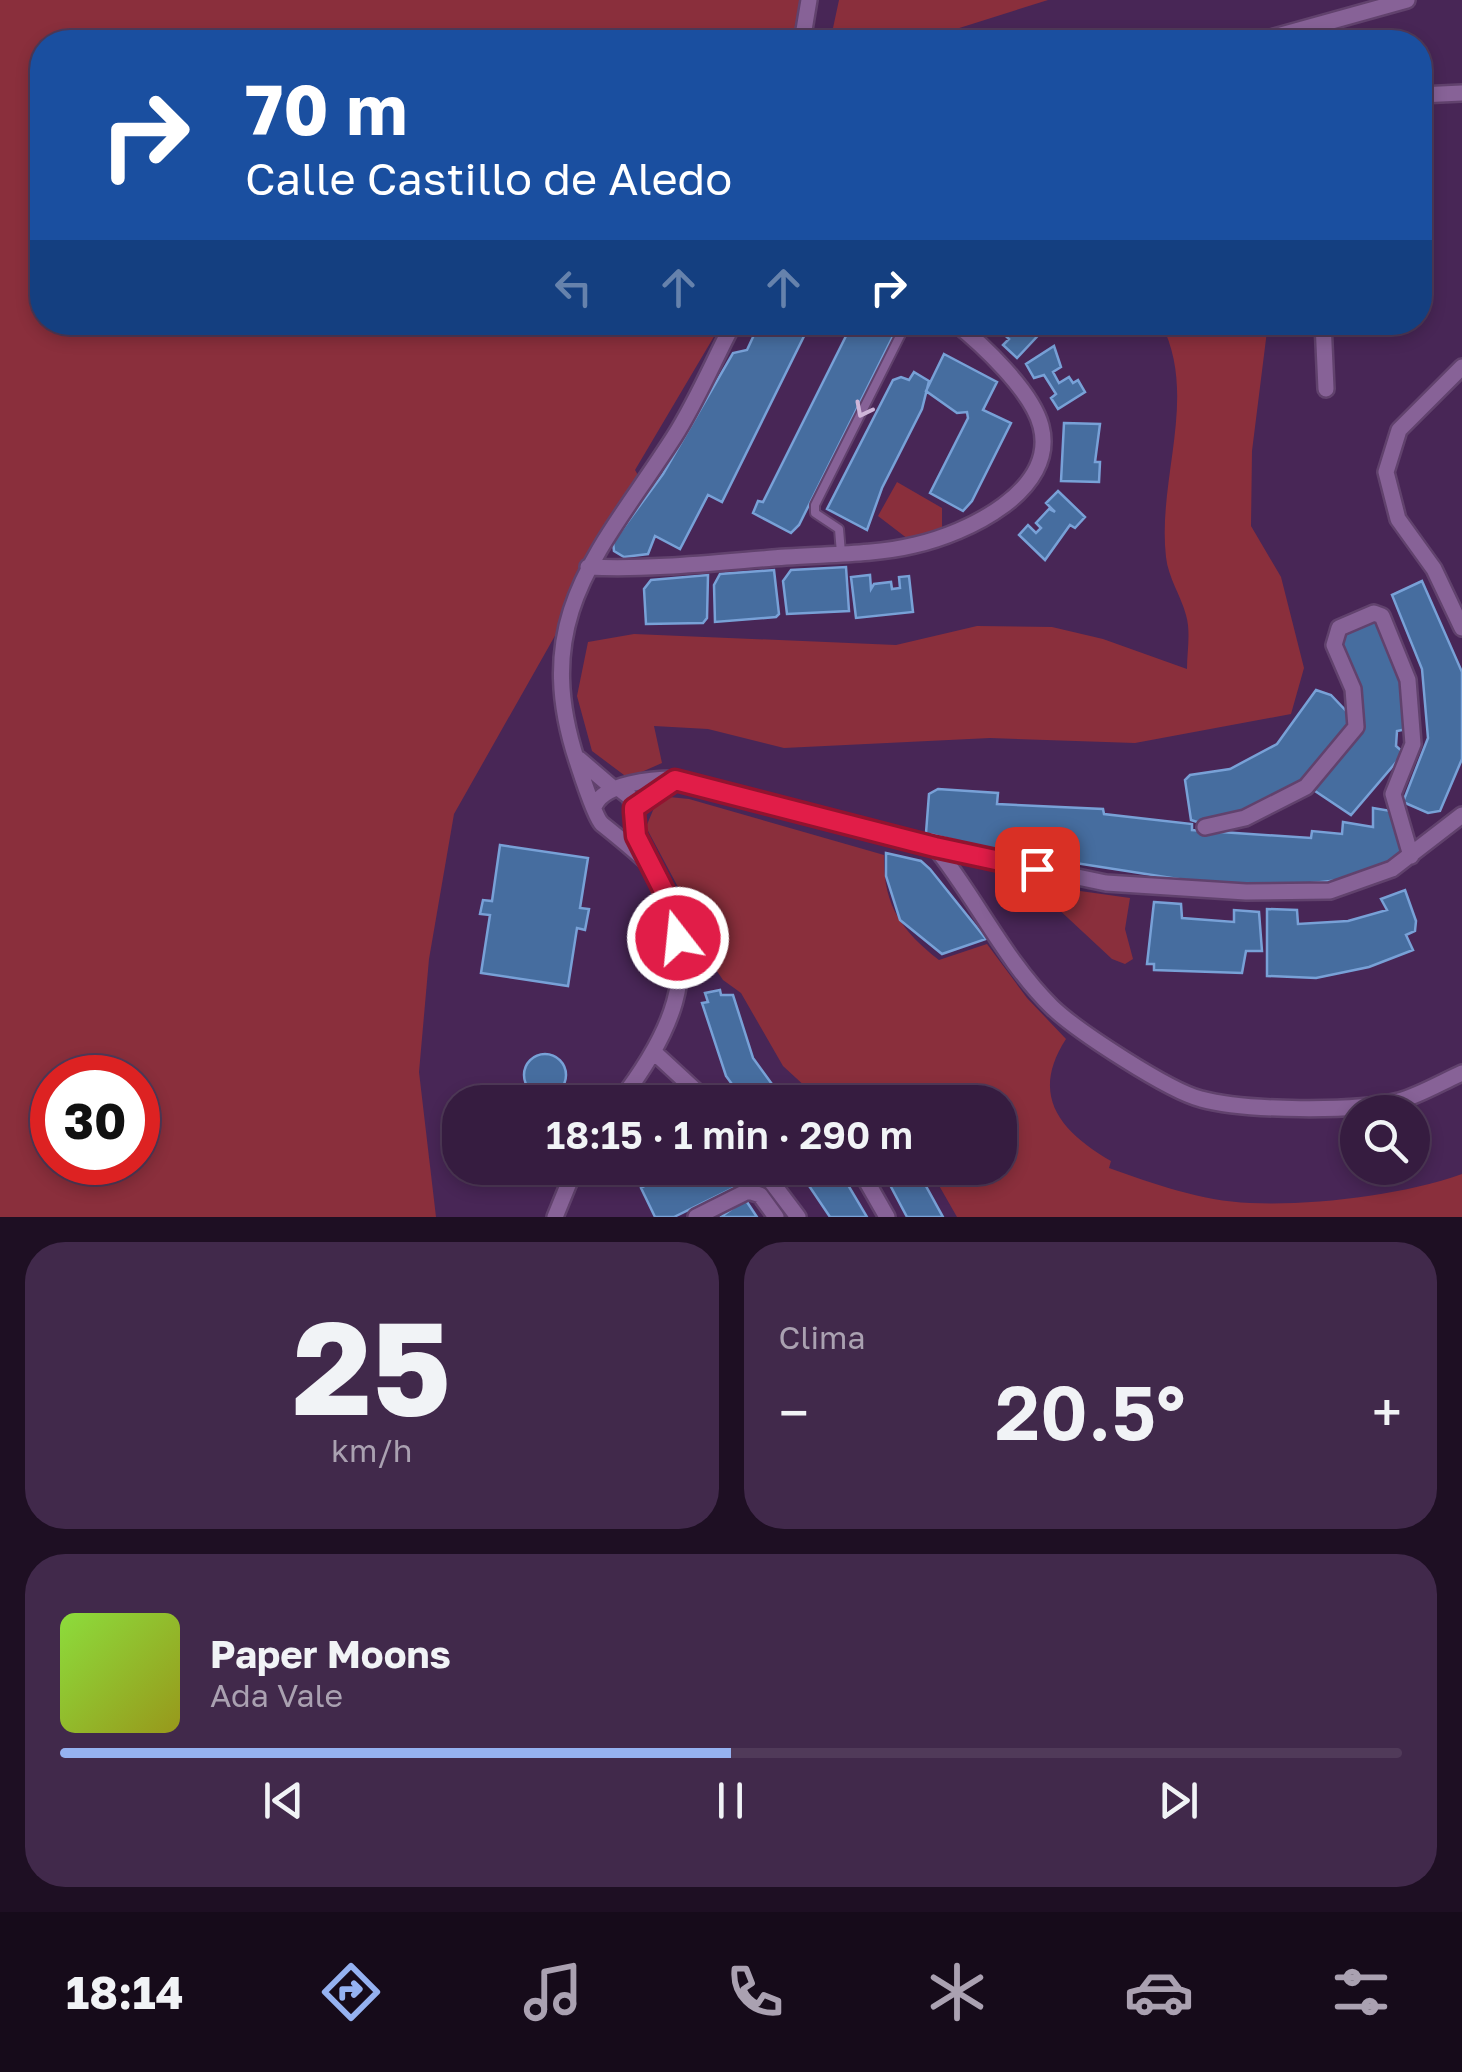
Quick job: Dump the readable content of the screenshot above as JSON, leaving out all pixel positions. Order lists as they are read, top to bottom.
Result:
{
  "page": {
    "turn": ["70 m", "Calle Castillo de Aledo"],
    "limit": "30",
    "trip": "18:15 · 1 min · 290 m",
    "tile": [
      ["25", "km/h"],
      "Clima"
    ],
    "heat": ["−", "20.5°", "+"],
    "song": ["Paper Moons", "Ada Vale"],
    "tabs": "18:14"
  }
}
